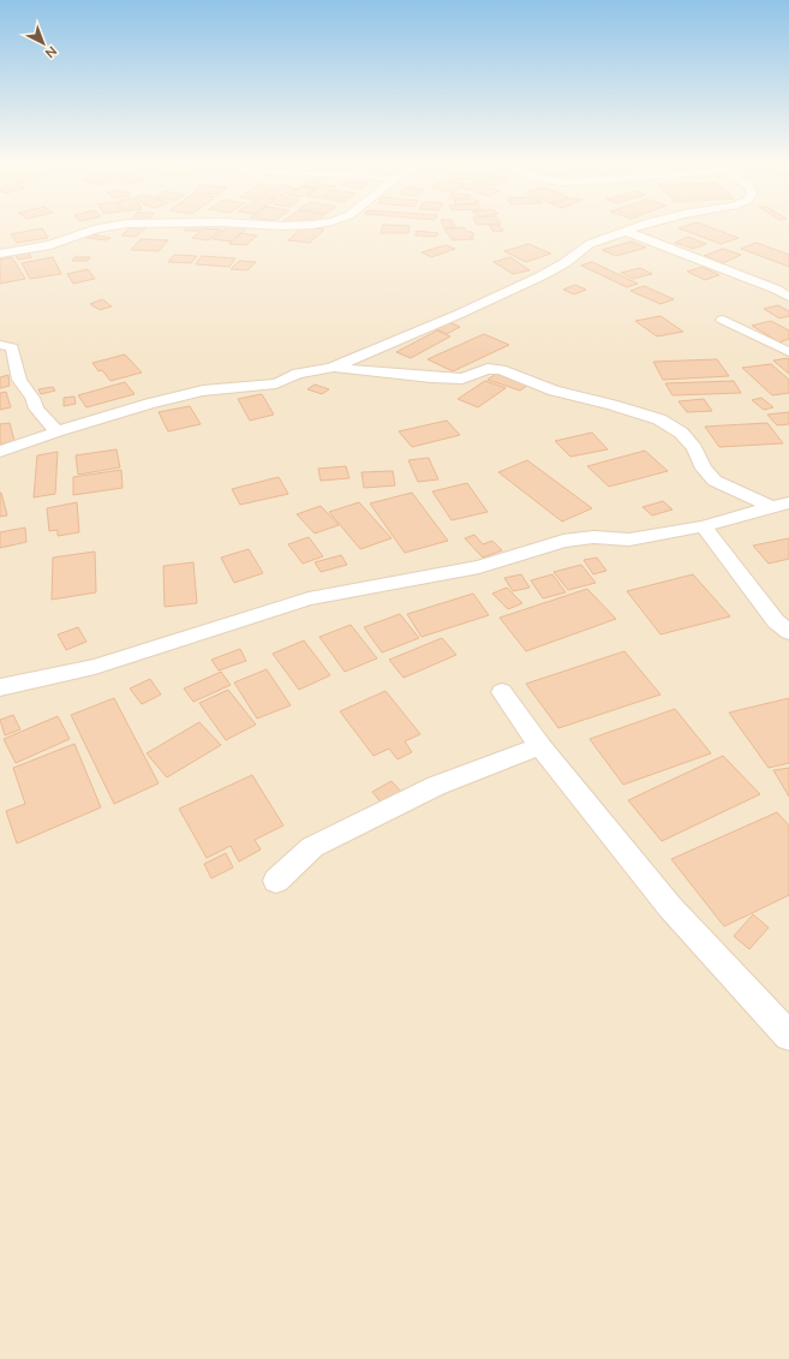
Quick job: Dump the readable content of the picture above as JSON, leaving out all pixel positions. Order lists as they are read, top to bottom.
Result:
{
  "north": "bottom right"
}
